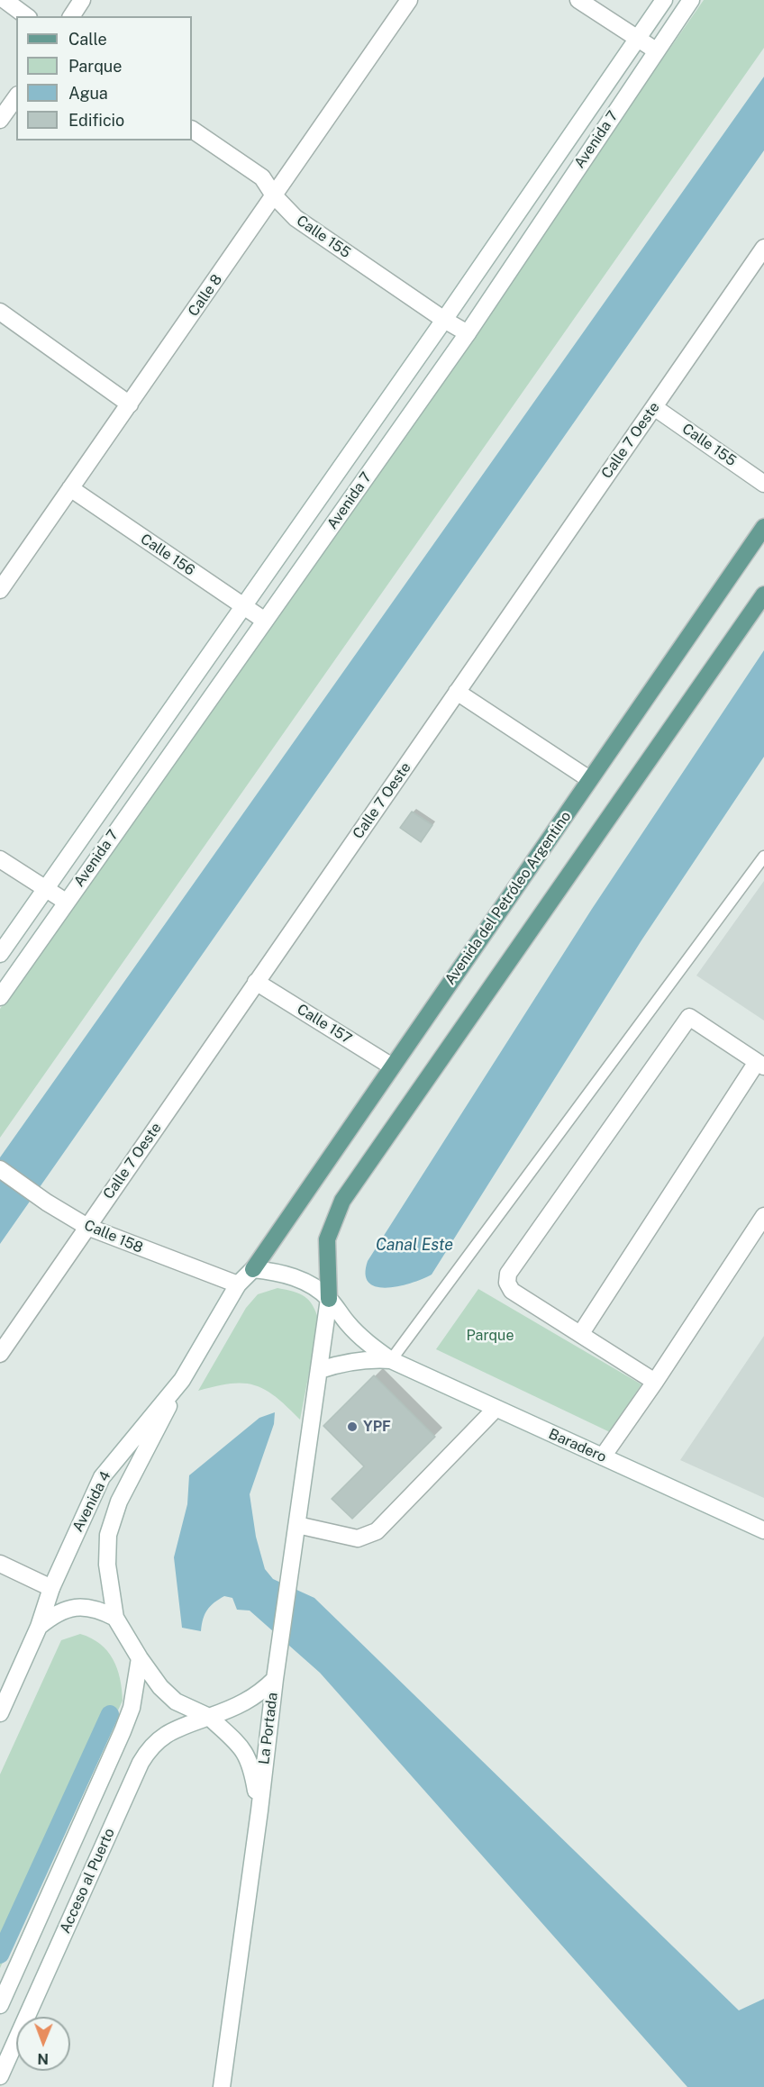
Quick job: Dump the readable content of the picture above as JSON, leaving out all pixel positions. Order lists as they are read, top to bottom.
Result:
{
  "streets": {
    "main road": [
      "Avenida 7",
      "Calle 155",
      "Calle 8",
      "Calle 7 Oeste",
      "Calle 156",
      "Avenida del Petróleo Argentino",
      "Calle 157",
      "Calle 158",
      "Baradero",
      "Avenida 4",
      "La Portada",
      "Acceso al Puerto"
    ]
  },
  "crossings": [
    ["Avenida 7", "Calle 155"],
    ["Avenida 7", "Calle 156"],
    ["Calle 155", "Calle 8"],
    ["Calle 155", "Calle 7 Oeste"],
    ["Calle 8", "Calle 156"],
    ["Calle 7 Oeste", "Calle 157"],
    ["Calle 7 Oeste", "Calle 158"],
    ["Avenida del Petróleo Argentino", "Calle 157"],
    ["Avenida del Petróleo Argentino", "Baradero"],
    ["Avenida del Petróleo Argentino", "Avenida 4"],
    ["Calle 158", "Avenida 4"],
    ["Baradero", "Avenida 4"],
    ["Baradero", "La Portada"],
    ["La Portada", "Acceso al Puerto"]
  ],
  "water": ["Canal Este"],
  "parks": ["Parque"],
  "places": ["YPF"],
  "legend": [
    "Calle",
    "Parque",
    "Agua",
    "Edificio"
  ],
  "north": "bottom"
}
